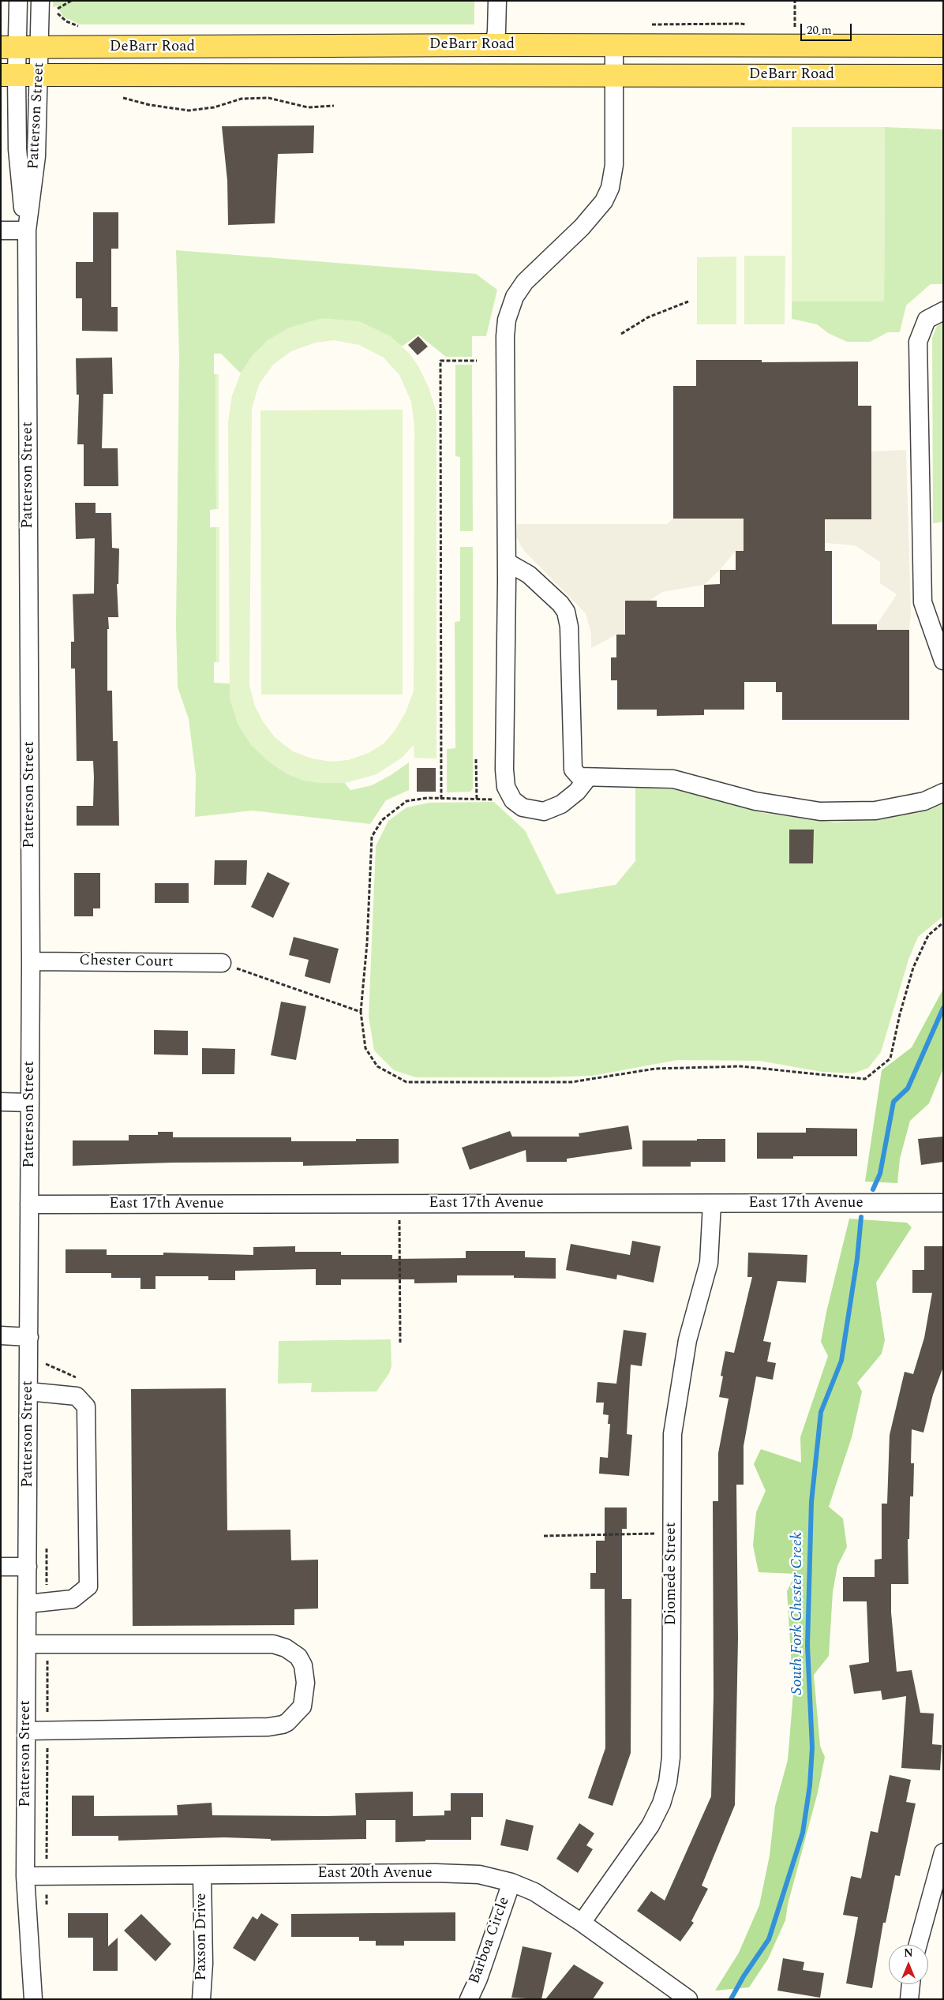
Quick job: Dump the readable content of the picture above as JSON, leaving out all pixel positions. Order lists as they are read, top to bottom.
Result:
{
  "streets": {
    "main road": ["DeBarr Road"],
    "street": [
      "Patterson Street",
      "Chester Court",
      "East 17th Avenue",
      "Diomede Street",
      "East 20th Avenue",
      "Paxson Drive",
      "Barboa Circle"
    ]
  },
  "crossings": [
    ["DeBarr Road", "Patterson Street"],
    ["Patterson Street", "Chester Court"],
    ["Patterson Street", "East 17th Avenue"],
    ["Patterson Street", "East 20th Avenue"],
    ["East 17th Avenue", "Diomede Street"],
    ["Diomede Street", "East 20th Avenue"],
    ["East 20th Avenue", "Paxson Drive"],
    ["East 20th Avenue", "Barboa Circle"]
  ],
  "water": ["South Fork Chester Creek"],
  "scale_bar": "20 m",
  "north": "top"
}
